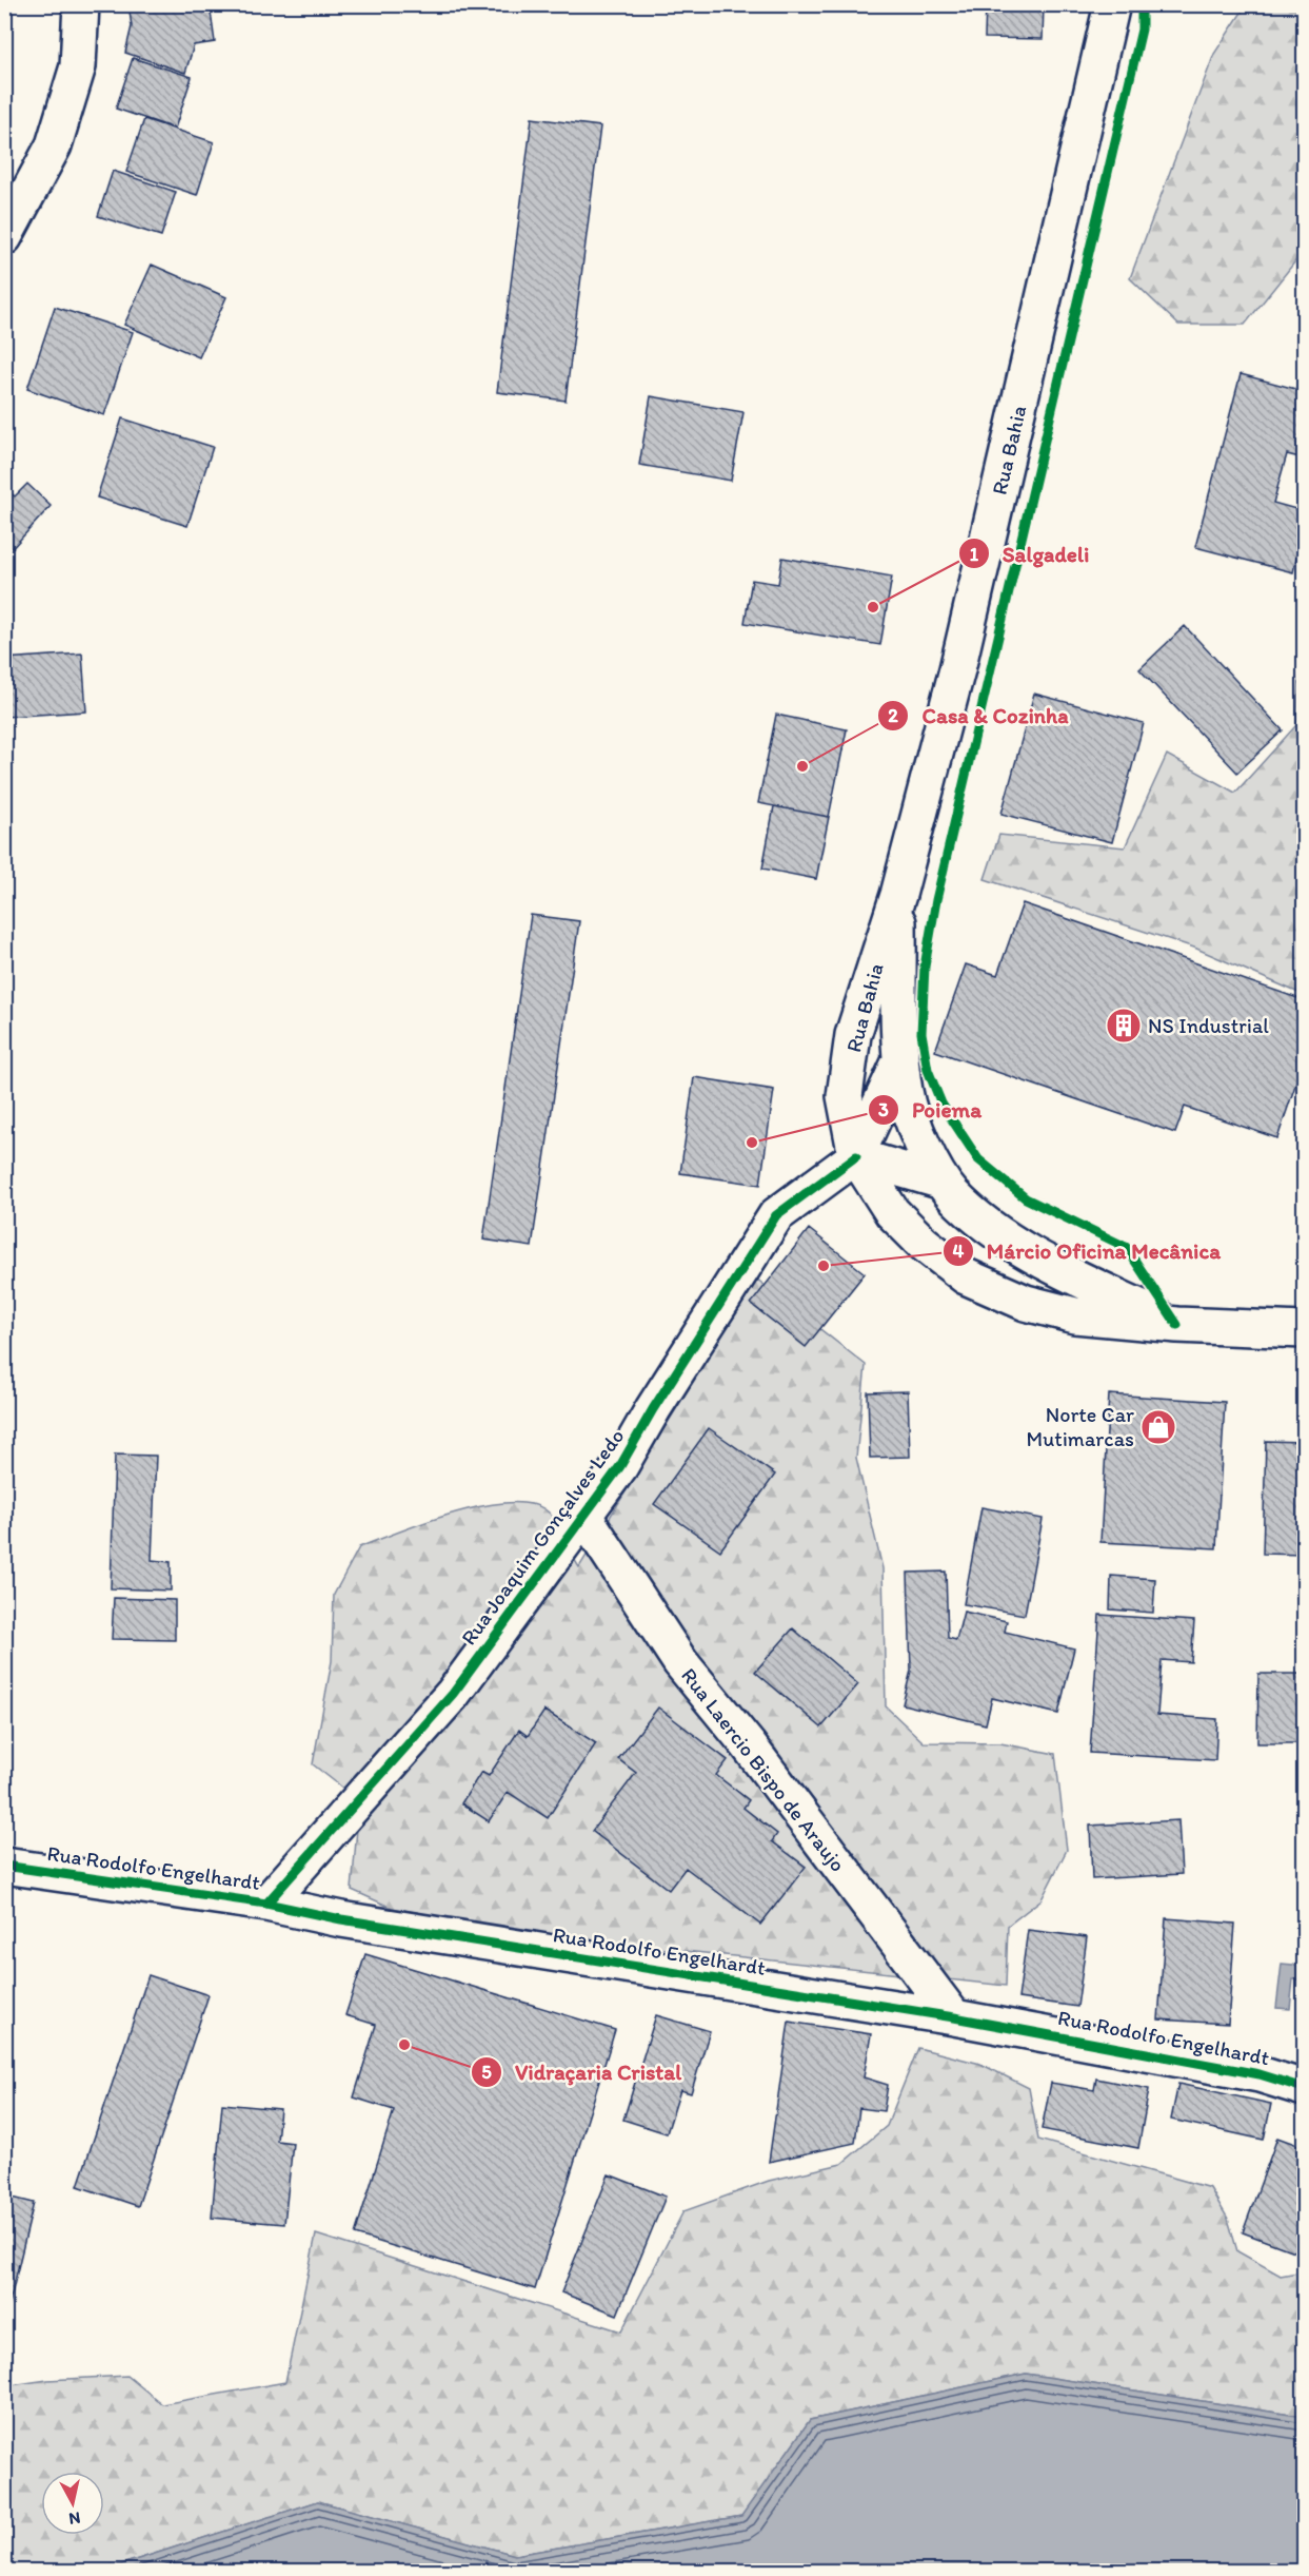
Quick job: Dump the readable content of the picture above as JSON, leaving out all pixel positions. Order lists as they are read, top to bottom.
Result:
{
  "streets": {
    "street": [
      "Rua Bahia",
      "Rua Joaquim Gonçalves Ledo",
      "Rua Laercio Bispo de Araujo",
      "Rua Rodolfo Engelhardt"
    ]
  },
  "crossings": [
    ["Rua Bahia", "Rua Joaquim Gonçalves Ledo"],
    ["Rua Joaquim Gonçalves Ledo", "Rua Laercio Bispo de Araujo"],
    ["Rua Joaquim Gonçalves Ledo", "Rua Rodolfo Engelhardt"],
    ["Rua Laercio Bispo de Araujo", "Rua Rodolfo Engelhardt"]
  ],
  "places": {
    "other": [
      "Salgadeli",
      "Casa & Cozinha",
      "Poiema",
      "Márcio Oficina Mecânica",
      "Vidraçaria Cristal"
    ],
    "building": ["NS Industrial"],
    "shop": ["Norte Car Mutimarcas"]
  },
  "north": "bottom"
}
